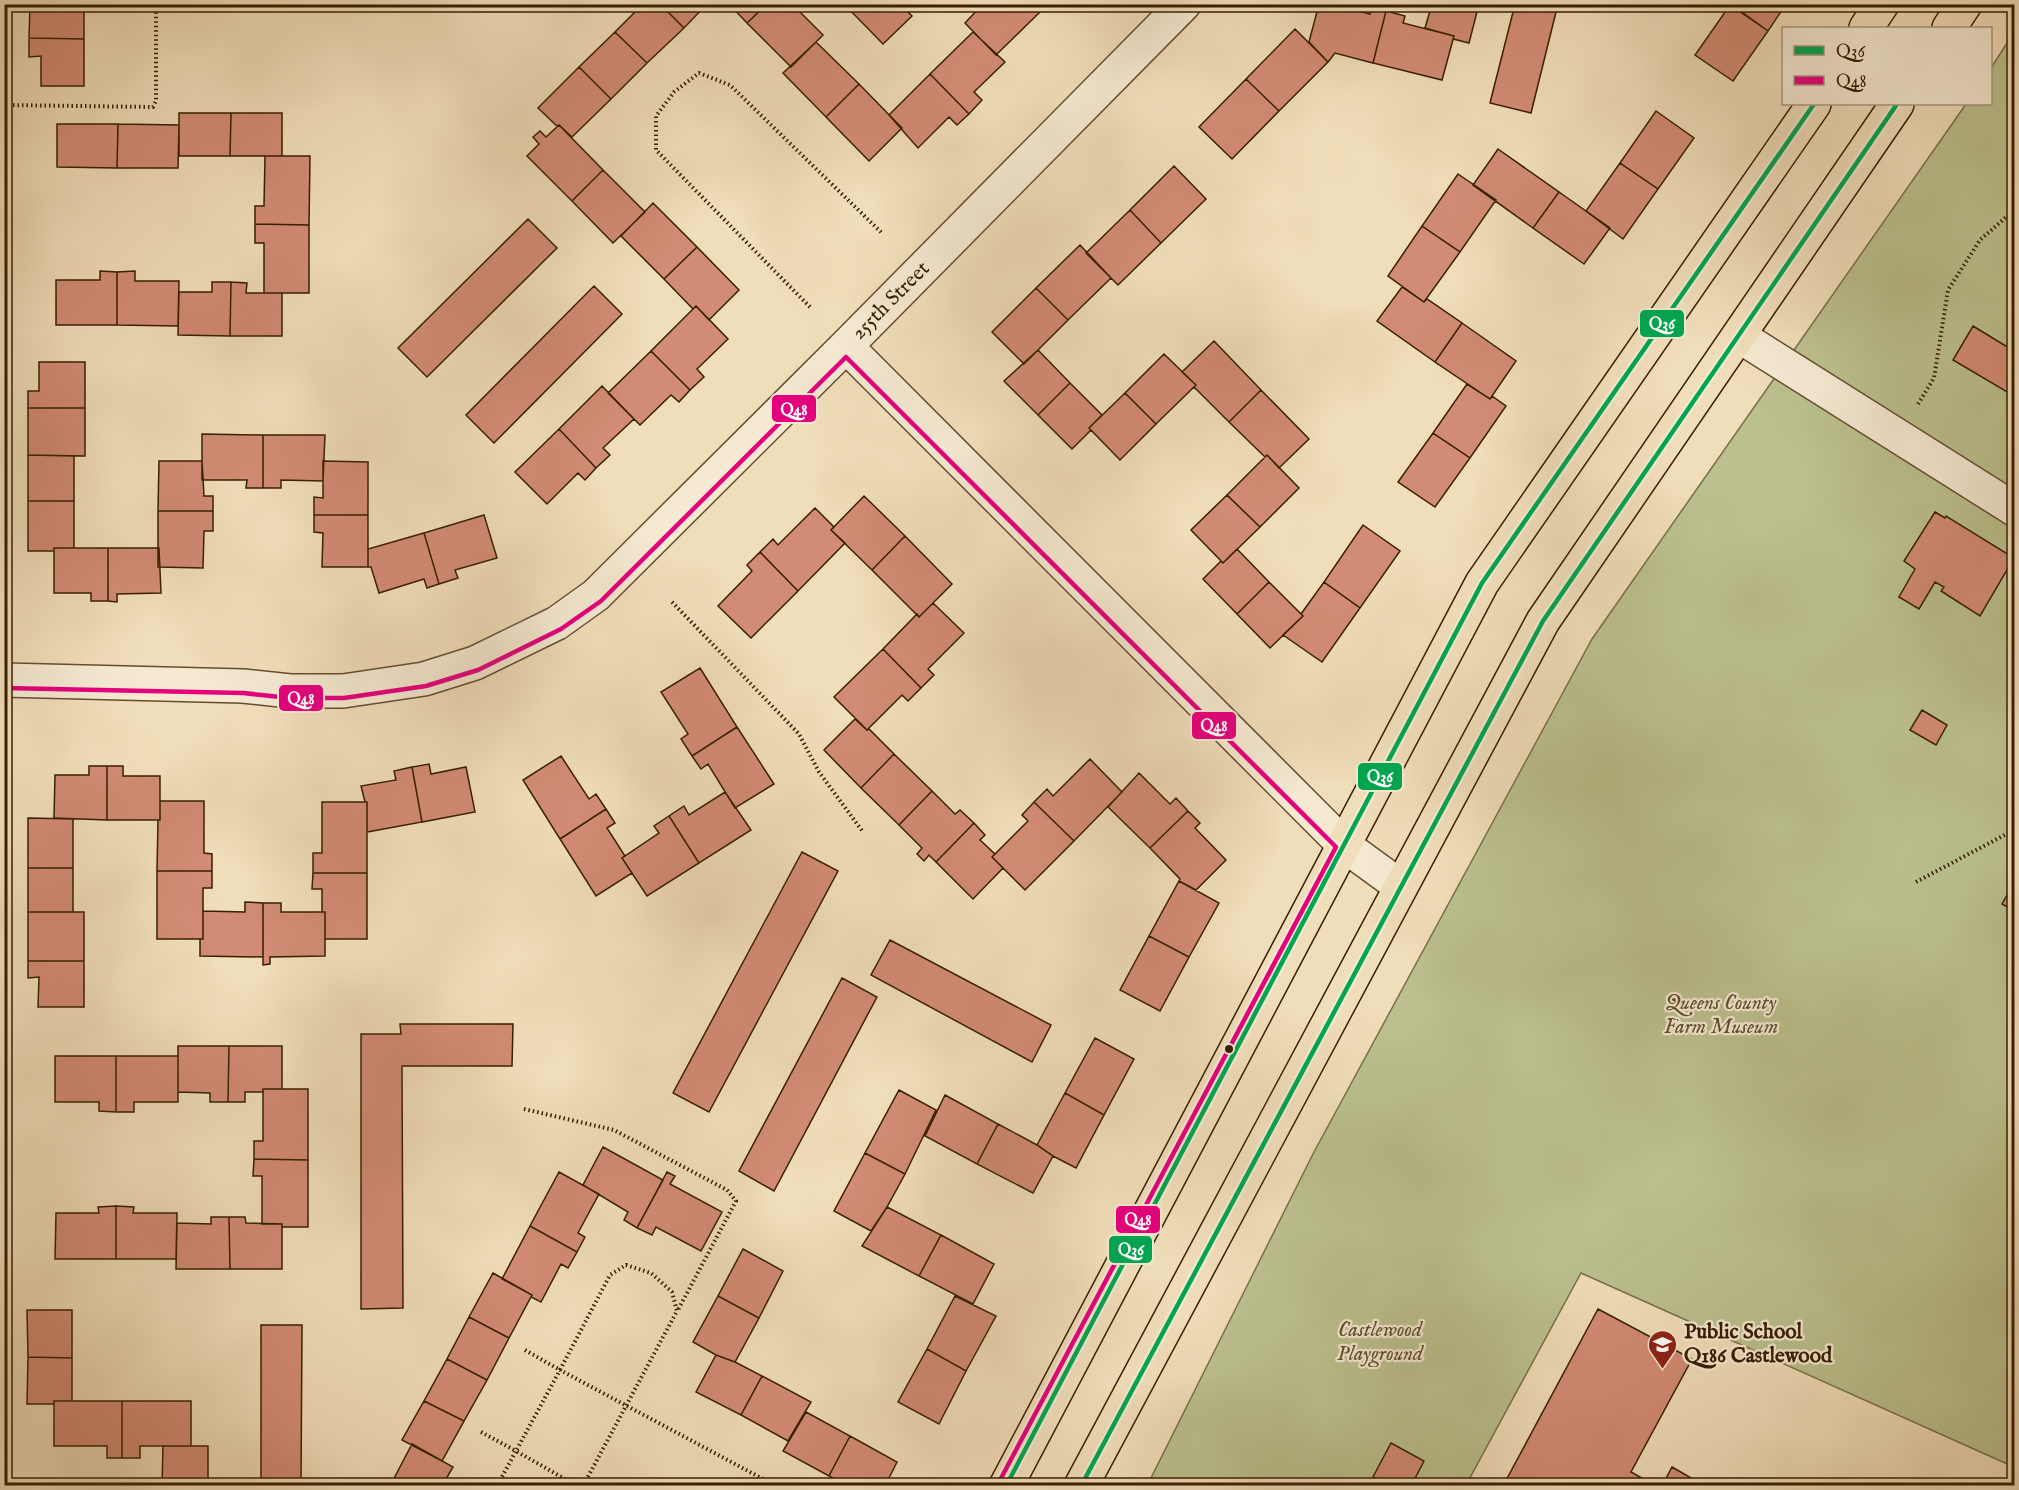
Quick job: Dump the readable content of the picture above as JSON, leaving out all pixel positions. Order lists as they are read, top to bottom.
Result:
{
  "streets": {
    "street": ["255th Street"]
  },
  "parks": ["Queens County Farm Museum", "Castlewood Playground"],
  "places": {
    "school or university": ["Public School Q186 Castlewood"]
  },
  "lines": ["transit line Q36", "transit line Q48"],
  "legend": ["Q36", "Q48"]
}
